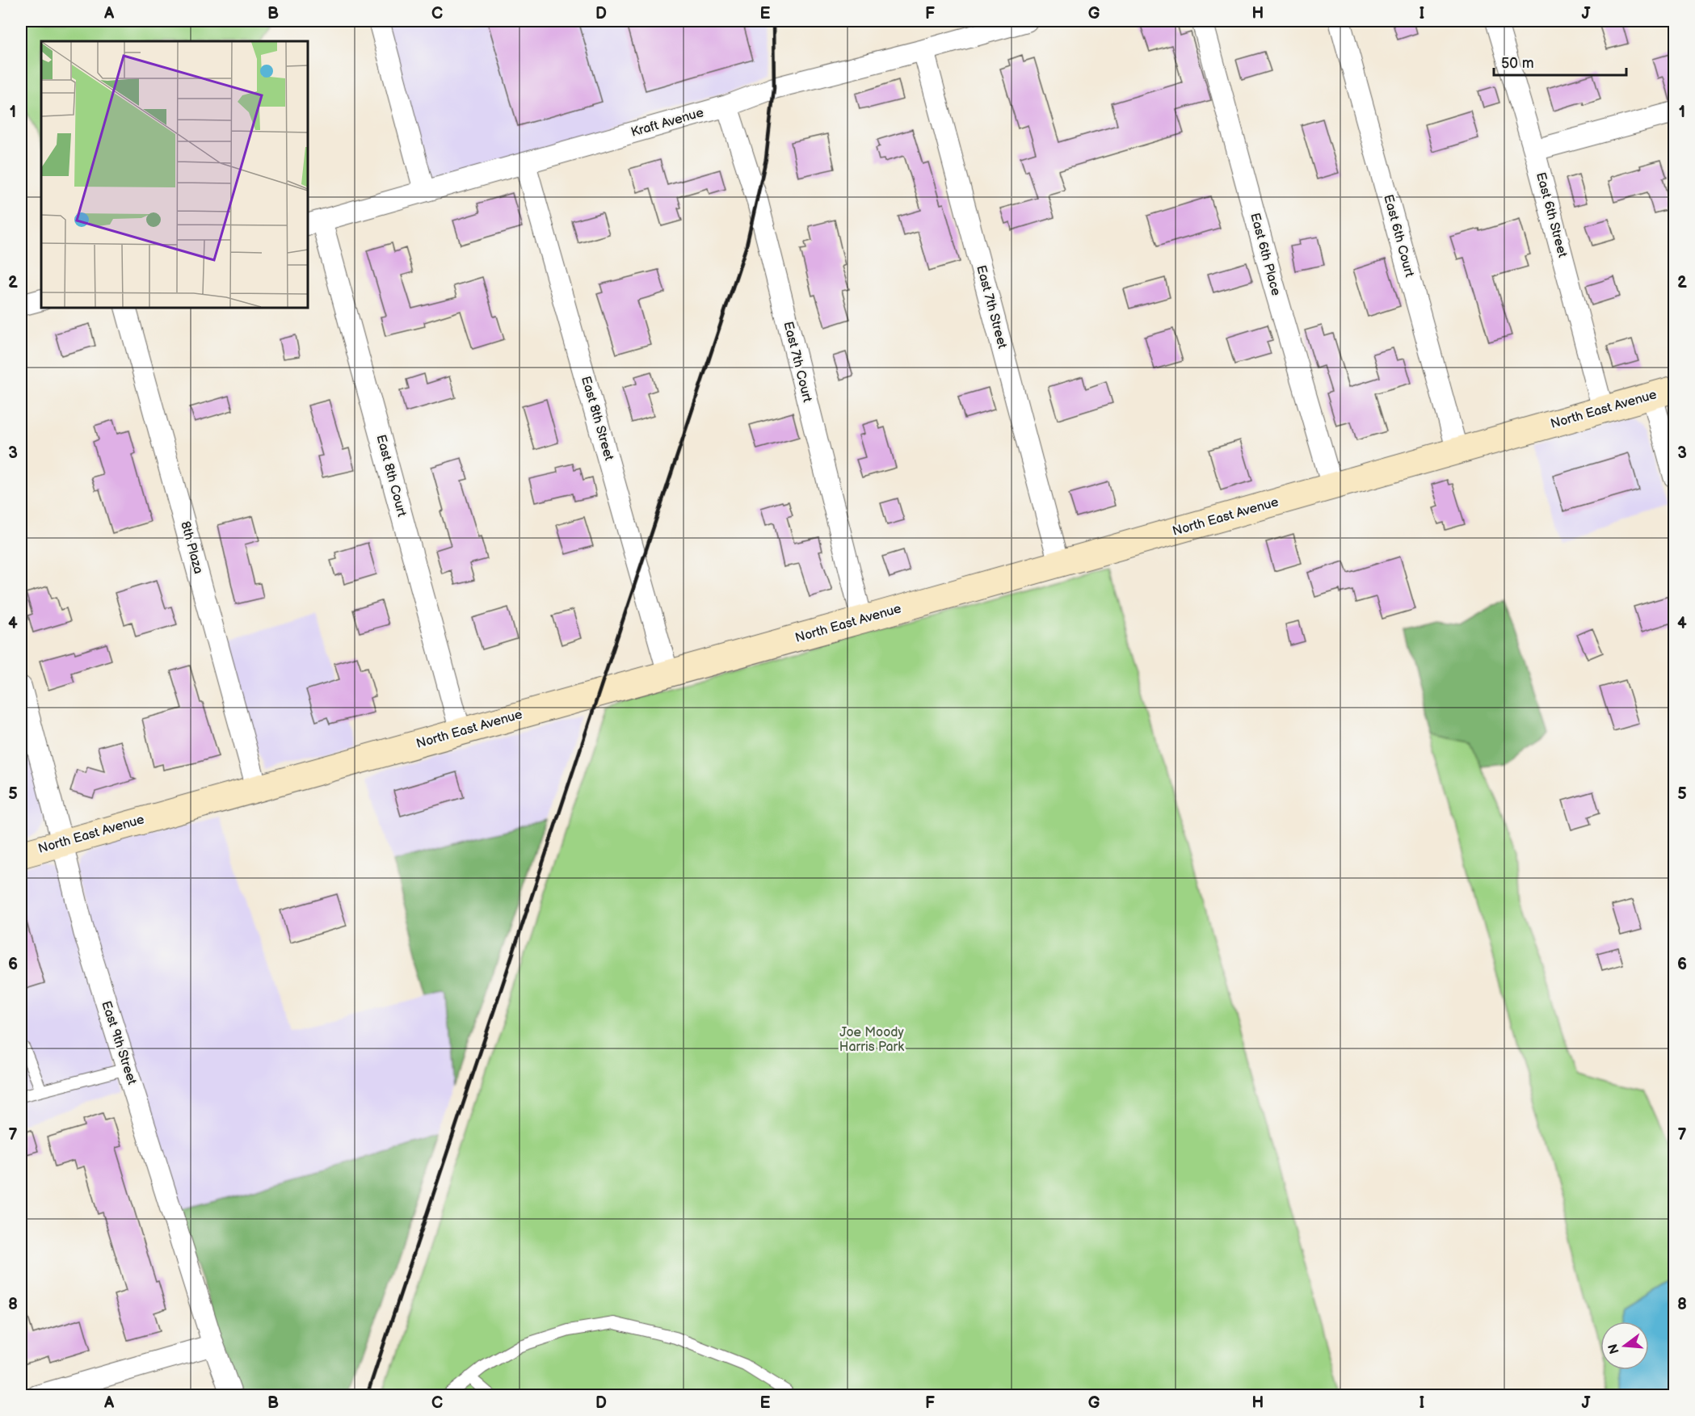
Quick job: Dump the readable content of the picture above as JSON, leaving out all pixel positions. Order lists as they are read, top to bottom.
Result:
{
  "streets": {
    "main road": ["North East Avenue"],
    "street": [
      "Kraft Avenue",
      "East 6th Street",
      "East 6th Court",
      "East 6th Place",
      "East 7th Street",
      "East 7th Court",
      "East 8th Street",
      "East 8th Court",
      "8th Plaza",
      "East 9th Street"
    ]
  },
  "crossings": [
    ["Kraft Avenue", "East 7th Street"],
    ["Kraft Avenue", "East 7th Court"],
    ["Kraft Avenue", "East 8th Street"],
    ["Kraft Avenue", "East 8th Court"],
    ["East 6th Street", "North East Avenue"],
    ["East 6th Court", "North East Avenue"],
    ["East 6th Place", "North East Avenue"],
    ["East 7th Street", "North East Avenue"],
    ["East 7th Court", "North East Avenue"],
    ["North East Avenue", "East 8th Street"],
    ["North East Avenue", "East 8th Court"],
    ["North East Avenue", "8th Plaza"],
    ["North East Avenue", "East 9th Street"]
  ],
  "parks": ["Joe Moody Harris Park"],
  "scale_bar": "50 m",
  "north": "left",
  "grid": {
    "columns": [
      "A",
      "B",
      "C",
      "D",
      "E",
      "F",
      "G",
      "H",
      "I",
      "J"
    ],
    "rows": [
      "1",
      "2",
      "3",
      "4",
      "5",
      "6",
      "7",
      "8"
    ]
  }
}
